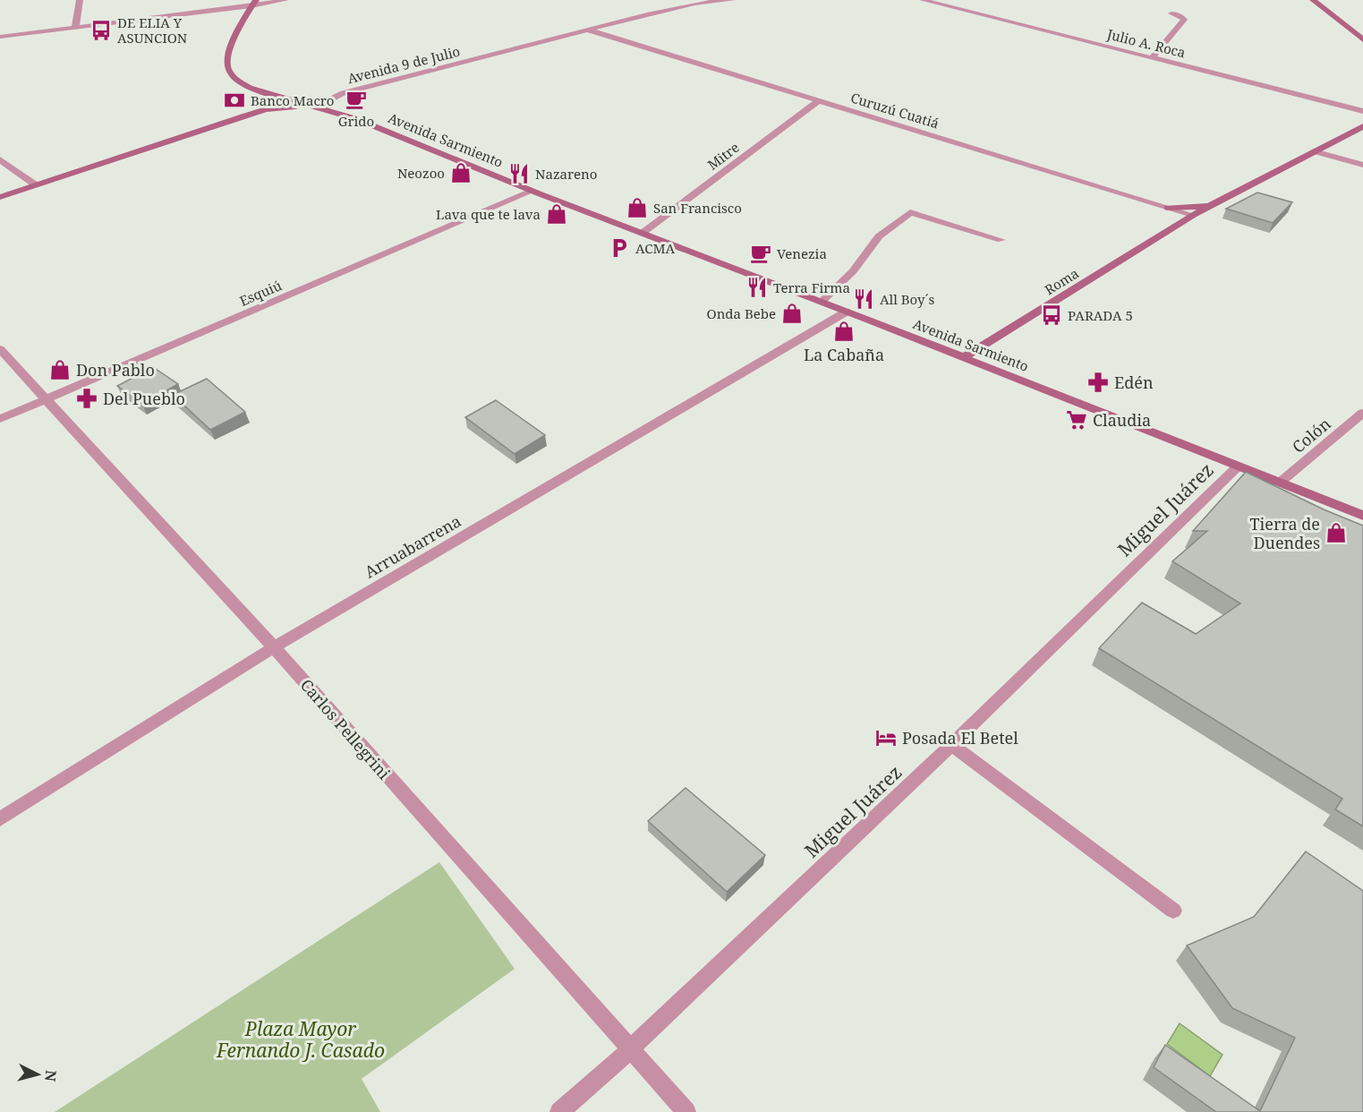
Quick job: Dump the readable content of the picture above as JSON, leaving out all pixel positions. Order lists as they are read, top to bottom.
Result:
{
  "streets": {
    "main road": ["Avenida Sarmiento", "Roma"],
    "street": [
      "Julio A. Roca",
      "Avenida 9 de Julio",
      "Curuzú Cuatiá",
      "Mitre",
      "Esquiú",
      "Colón",
      "Miguel Juárez",
      "Arruabarrena",
      "Carlos Pellegrini"
    ]
  },
  "crossings": [
    ["Avenida 9 de Julio", "Curuzú Cuatiá"],
    ["Avenida 9 de Julio", "Avenida Sarmiento"],
    ["Curuzú Cuatiá", "Mitre"],
    ["Curuzú Cuatiá", "Roma"],
    ["Avenida Sarmiento", "Mitre"],
    ["Avenida Sarmiento", "Roma"],
    ["Avenida Sarmiento", "Esquiú"],
    ["Avenida Sarmiento", "Colón"],
    ["Avenida Sarmiento", "Miguel Juárez"],
    ["Avenida Sarmiento", "Arruabarrena"],
    ["Esquiú", "Carlos Pellegrini"],
    ["Miguel Juárez", "Carlos Pellegrini"],
    ["Arruabarrena", "Carlos Pellegrini"]
  ],
  "parks": ["Plaza Mayor Fernando J. Casado"],
  "places": {
    "bus stop": ["DE ELIA Y ASUNCION", "PARADA 5"],
    "cafe": ["Grido", "Venezia"],
    "bank": ["Banco Macro"],
    "shop": [
      "Neozoo",
      "San Francisco",
      "Lava que te lava",
      "Onda Bebe",
      "La Cabaña",
      "Don Pablo",
      "Tierra de Duendes"
    ],
    "restaurant": ["Nazareno", "Terra Firma", "All Boy´s"],
    "parking": ["ACMA"],
    "pharmacy": ["Edén", "Del Pueblo"],
    "supermarket": ["Claudia"],
    "hotel": ["Posada El Betel"]
  },
  "north": "right"
}
